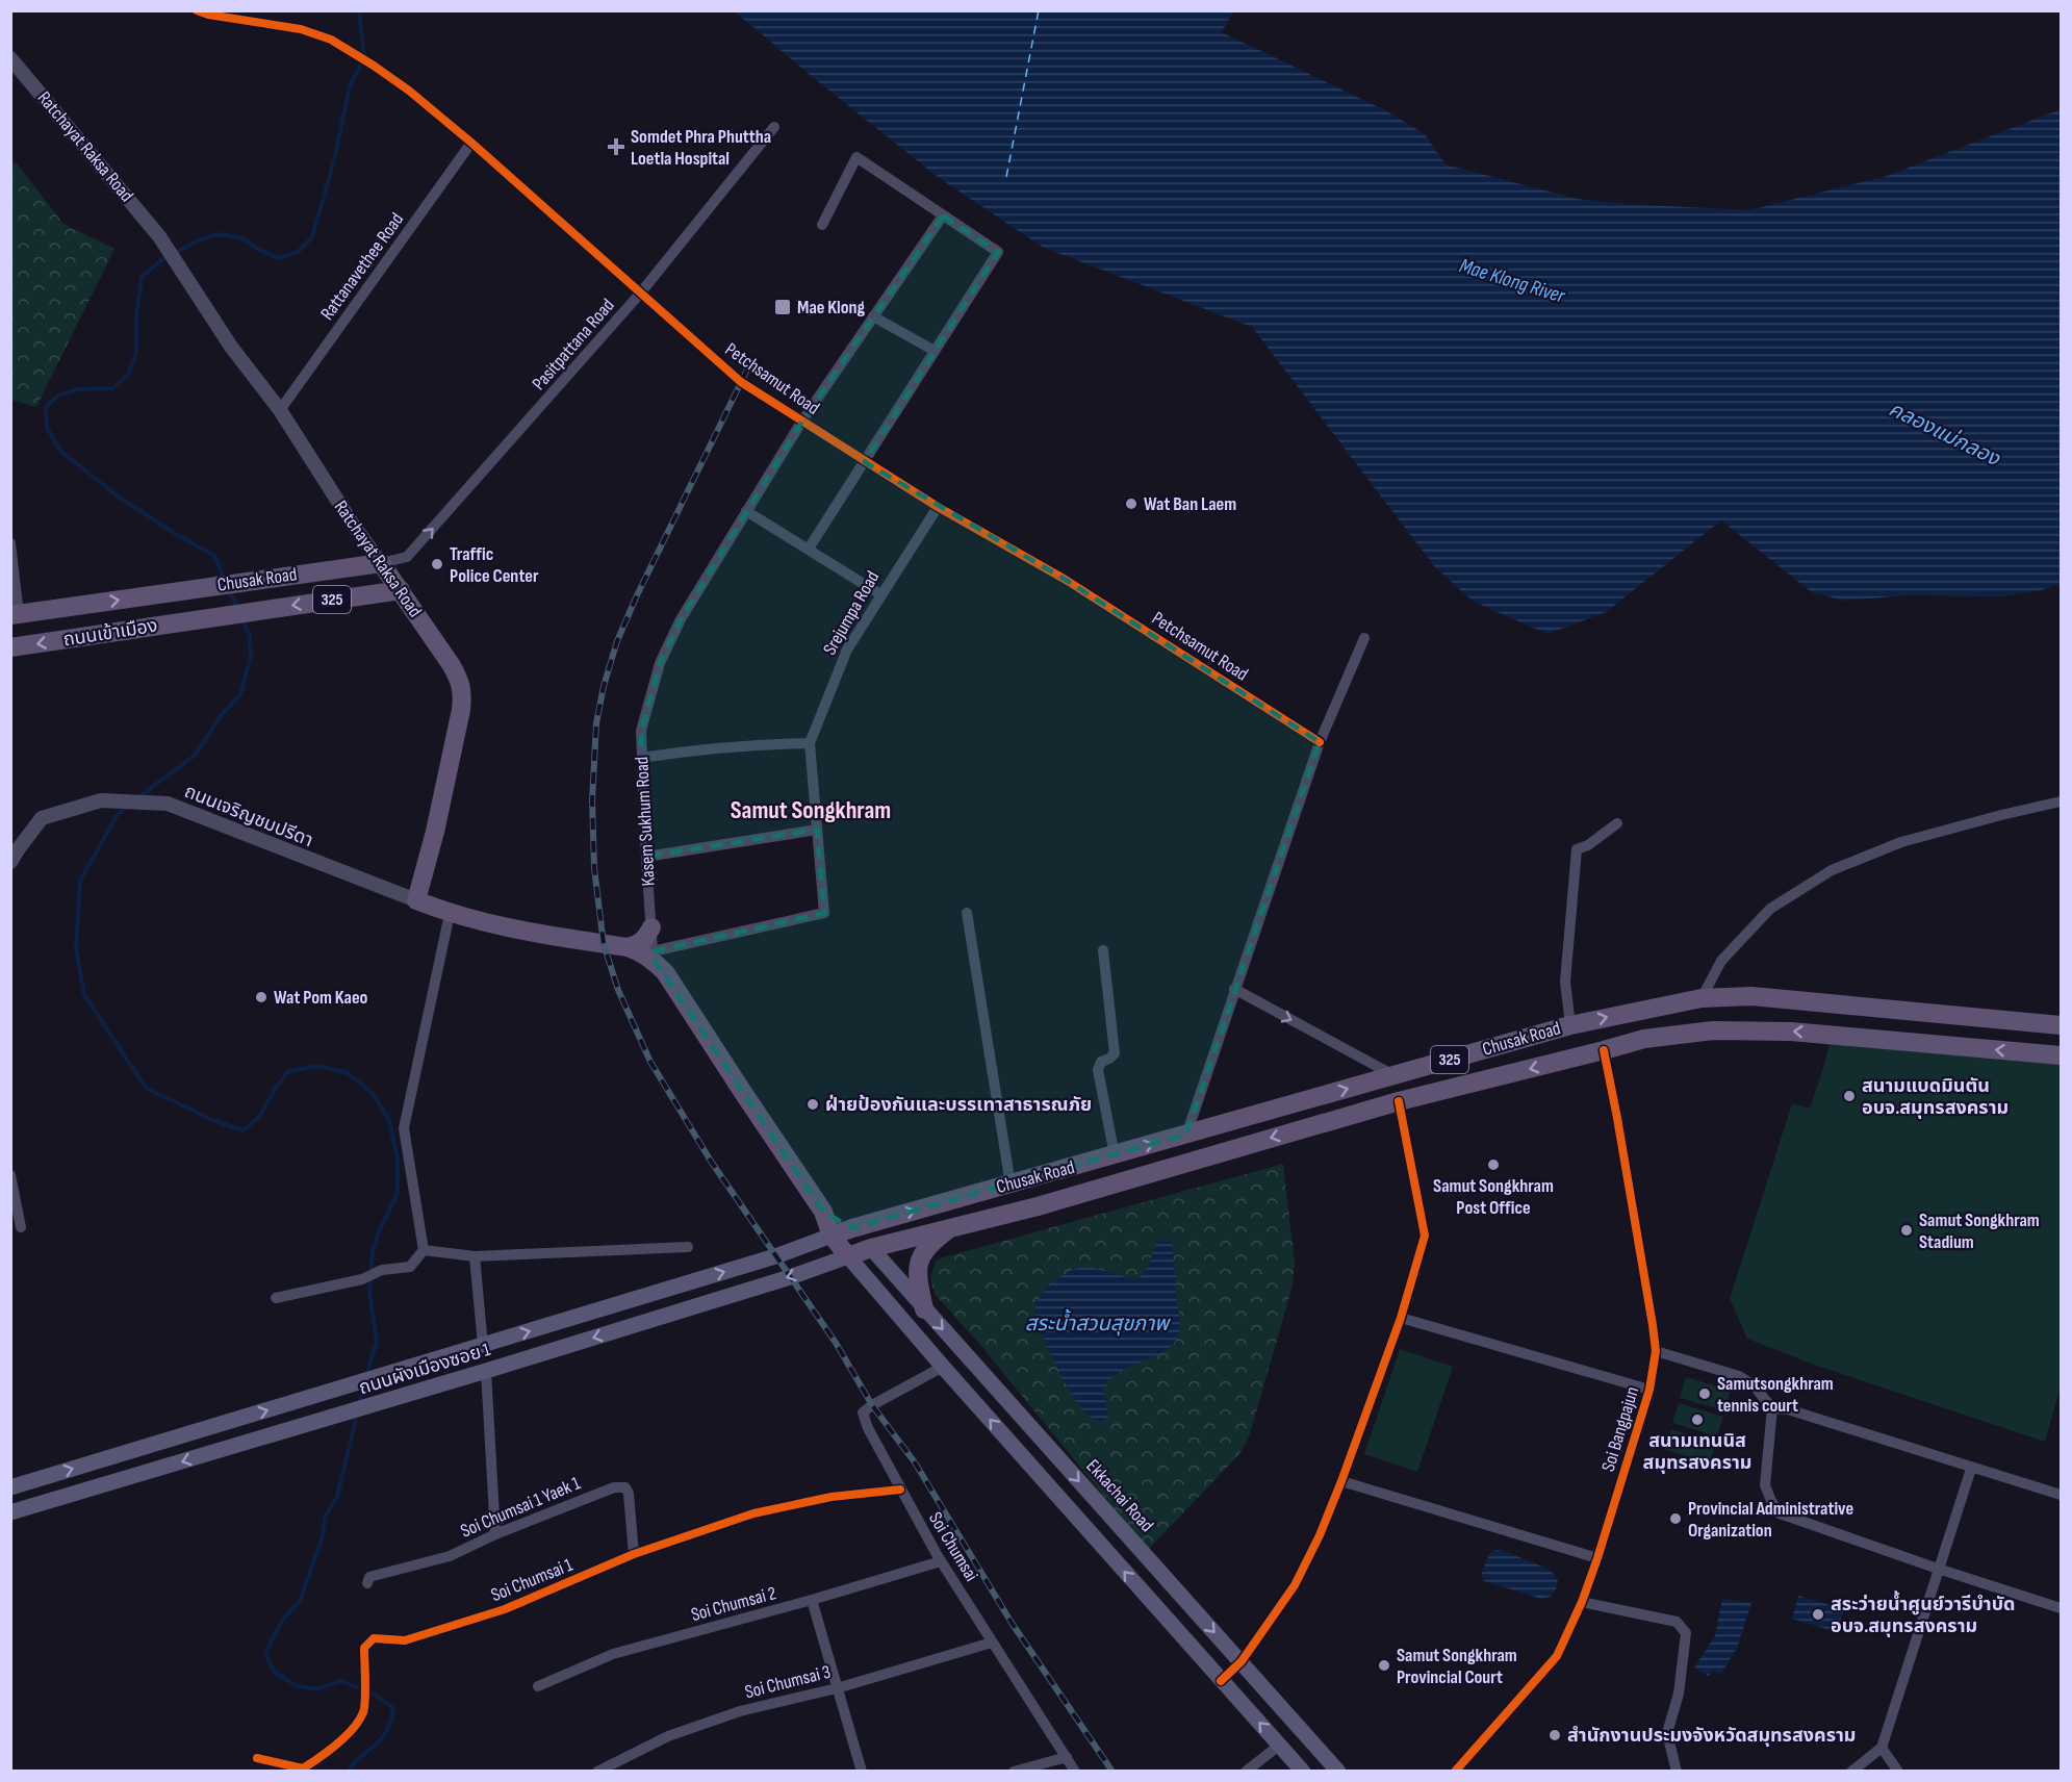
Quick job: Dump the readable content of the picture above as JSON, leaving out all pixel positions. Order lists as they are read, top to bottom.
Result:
{
  "streets": {
    "main road": [
      "Ratchayat Raksa Road",
      "Chusak Road",
      "325",
      "ถนนเข้าเมือง",
      "ถนนผังเมืองซอย 1",
      "Ekkachai Road"
    ],
    "street": [
      "Rattanavethee Road",
      "Pasitpattana Road",
      "Petchsamut Road",
      "Srejumpa Road",
      "ถนนเจริญชมปรีดา",
      "Kasem Sukhum Road",
      "Soi Bangpajun",
      "Soi Chumsai 1 Yaek 1",
      "Soi Chumsai",
      "Soi Chumsai 1",
      "Soi Chumsai 2",
      "Soi Chumsai 3"
    ]
  },
  "crossings": [
    ["Ratchayat Raksa Road", "Rattanavethee Road"],
    ["Ratchayat Raksa Road", "Pasitpattana Road"],
    ["Ratchayat Raksa Road", "Chusak Road"],
    ["Ratchayat Raksa Road", "ถนนเจริญชมปรีดา"],
    ["Rattanavethee Road", "Petchsamut Road"],
    ["Pasitpattana Road", "Petchsamut Road"],
    ["Pasitpattana Road", "Chusak Road"],
    ["Petchsamut Road", "Srejumpa Road"],
    ["Petchsamut Road", "Kasem Sukhum Road"],
    ["Chusak Road", "ถนนเข้าเมือง"],
    ["Chusak Road", "ถนนผังเมืองซอย 1"],
    ["Chusak Road", "Soi Bangpajun"],
    ["Chusak Road", "Ekkachai Road"],
    ["Srejumpa Road", "Kasem Sukhum Road"],
    ["Soi Chumsai 1 Yaek 1", "Soi Chumsai 1"],
    ["Soi Chumsai", "Soi Chumsai 1"],
    ["Soi Chumsai", "Soi Chumsai 2"],
    ["Soi Chumsai", "Soi Chumsai 3"]
  ],
  "one_way": ["Pasitpattana Road"],
  "districts": ["Samut Songkhram"],
  "water": ["Mae Klong River", "คลองแม่กลอง", "สระน้ำสวนสุขภาพ"],
  "places": {
    "health": ["Somdet Phra Phuttha Loetla Hospital"],
    "transit": ["Mae Klong"],
    "other": [
      "Wat Ban Laem",
      "Traffic Police Center",
      "Wat Pom Kaeo",
      "สนามแบดมินตัน อบจ.สมุทรสงคราม",
      "ฝ่ายป้องกันและบรรเทาสาธารณภัย",
      "Samut Songkhram Post Office",
      "Samut Songkhram Stadium",
      "Samutsongkhram tennis court",
      "สนามเทนนิส สมุทรสงคราม",
      "Provincial Administrative Organization",
      "สระว่ายน้ำศูนย์วารีบำบัด อบจ.สมุทรสงคราม",
      "Samut Songkhram Provincial Court",
      "สำนักงานประมงจังหวัดสมุทรสงคราม"
    ]
  }
}
